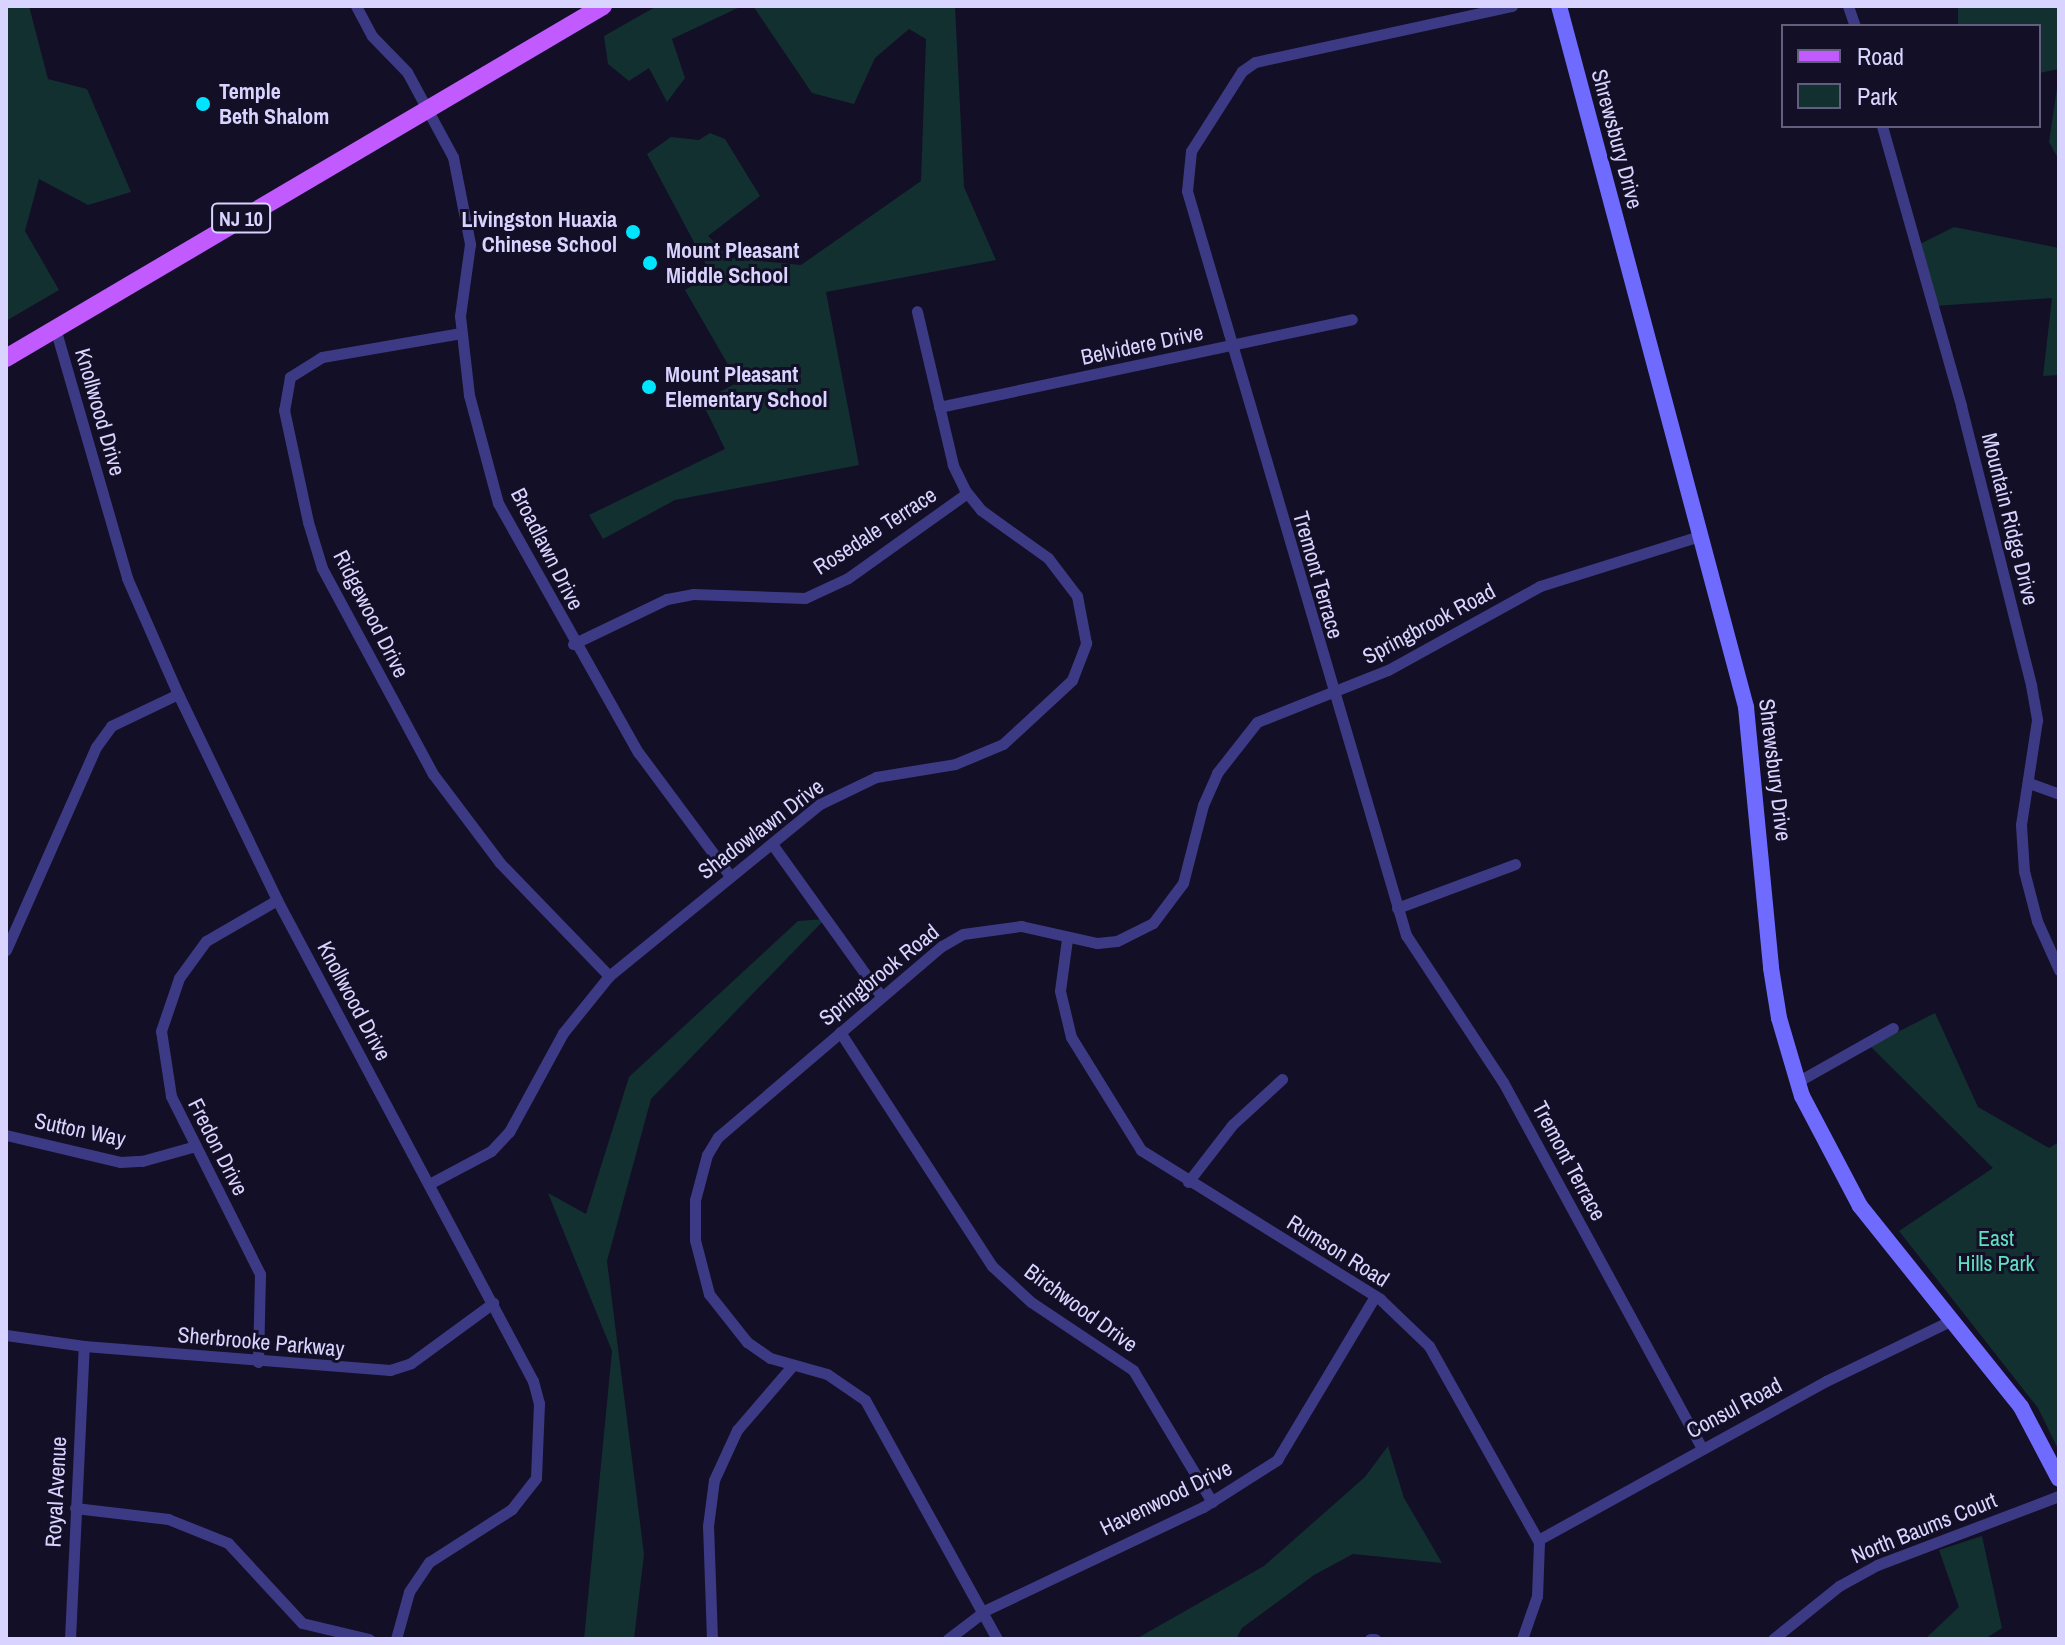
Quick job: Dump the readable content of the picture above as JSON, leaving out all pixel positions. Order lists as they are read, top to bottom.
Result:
{
  "streets": {
    "main road": ["Shrewsbury Drive", "NJ 10"],
    "street": [
      "Belvidere Drive",
      "Knollwood Drive",
      "Mountain Ridge Drive",
      "Rosedale Terrace",
      "Broadlawn Drive",
      "Tremont Terrace",
      "Ridgewood Drive",
      "Springbrook Road",
      "Shadowlawn Drive",
      "Sutton Way",
      "Fredon Drive",
      "Rumson Road",
      "Birchwood Drive",
      "Sherbrooke Parkway",
      "Consul Road",
      "Royal Avenue",
      "Havenwood Drive",
      "North Baums Court"
    ]
  },
  "crossings": [
    ["Shrewsbury Drive", "Springbrook Road"],
    ["Shrewsbury Drive", "Consul Road"],
    ["NJ 10", "Knollwood Drive"],
    ["NJ 10", "Broadlawn Drive"],
    ["Belvidere Drive", "Tremont Terrace"],
    ["Belvidere Drive", "Shadowlawn Drive"],
    ["Knollwood Drive", "Shadowlawn Drive"],
    ["Knollwood Drive", "Fredon Drive"],
    ["Knollwood Drive", "Sherbrooke Parkway"],
    ["Rosedale Terrace", "Broadlawn Drive"],
    ["Rosedale Terrace", "Shadowlawn Drive"],
    ["Broadlawn Drive", "Ridgewood Drive"],
    ["Broadlawn Drive", "Shadowlawn Drive"],
    ["Tremont Terrace", "Springbrook Road"],
    ["Tremont Terrace", "Consul Road"],
    ["Ridgewood Drive", "Shadowlawn Drive"],
    ["Springbrook Road", "Rumson Road"],
    ["Springbrook Road", "Birchwood Drive"],
    ["Springbrook Road", "Havenwood Drive"],
    ["Sutton Way", "Fredon Drive"],
    ["Fredon Drive", "Sherbrooke Parkway"],
    ["Rumson Road", "Consul Road"],
    ["Rumson Road", "Havenwood Drive"],
    ["Birchwood Drive", "Havenwood Drive"],
    ["Sherbrooke Parkway", "Royal Avenue"]
  ],
  "parks": ["East Hills Park"],
  "places": [
    "Temple Beth Shalom",
    "Livingston Huaxia Chinese School",
    "Mount Pleasant Middle School",
    "Mount Pleasant Elementary School"
  ],
  "legend": ["Road", "Park"]
}
